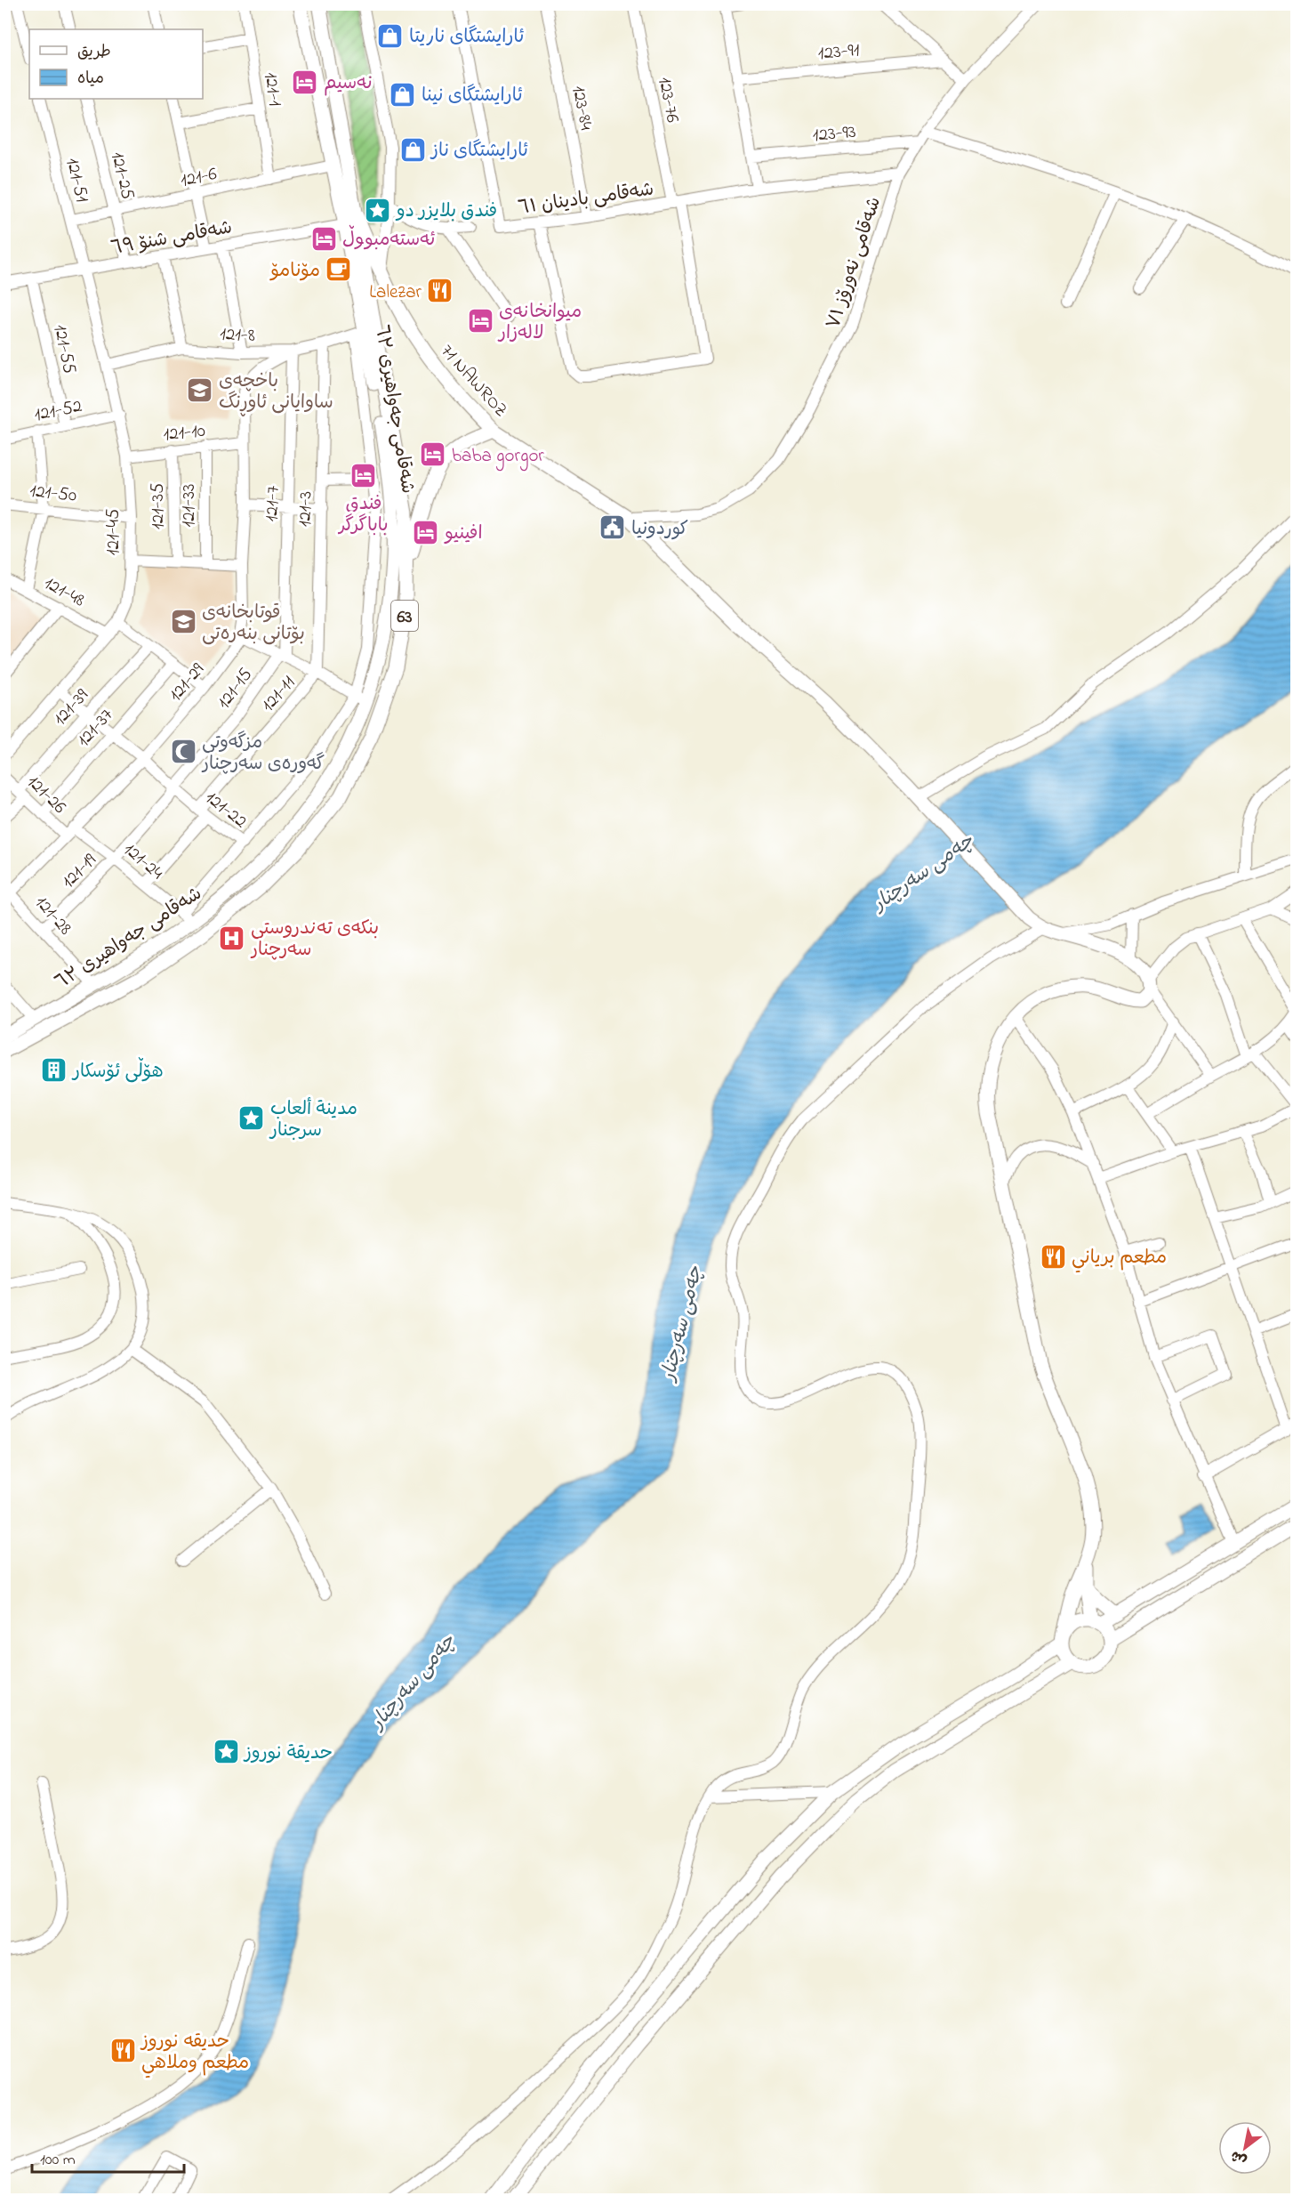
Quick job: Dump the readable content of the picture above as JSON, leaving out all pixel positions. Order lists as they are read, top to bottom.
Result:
{
  "streets": {
    "main road": ["71 NAWROZ", "شەقامی جەواهیری ٦٣", "63"],
    "street": [
      "123-91",
      "121-1",
      "123-76",
      "123-84",
      "123-93",
      "121-25",
      "121-6",
      "121-51",
      "شەقامی بادینان ٦١",
      "شەقامی شنۆ ٦٩",
      "شەقامی نەورۆز ٧١",
      "121-8",
      "121-55",
      "121-52",
      "121-10",
      "121-50",
      "121-7",
      "121-33",
      "121-35",
      "121-3",
      "121-45",
      "121-48",
      "121-29",
      "121-15",
      "121-11",
      "121-39",
      "121-37",
      "121-26",
      "121-22",
      "121-24",
      "121-19",
      "121-28"
    ]
  },
  "crossings": [
    ["121-1", "121-6"],
    ["123-76", "شەقامی بادینان ٦١"],
    ["123-84", "شەقامی بادینان ٦١"],
    ["123-93", "شەقامی نەورۆز ٧١"],
    ["121-25", "121-6"],
    ["121-25", "شەقامی شنۆ ٦٩"],
    ["121-6", "121-51"],
    ["121-6", "شەقامی جەواهیری ٦٣"],
    ["121-51", "شەقامی شنۆ ٦٩"],
    ["121-51", "121-45"],
    ["شەقامی بادینان ٦١", "شەقامی نەورۆز ٧١"],
    ["شەقامی شنۆ ٦٩", "121-55"],
    ["شەقامی شنۆ ٦٩", "شەقامی جەواهیری ٦٣"],
    ["شەقامی شنۆ ٦٩", "121-45"],
    ["شەقامی نەورۆز ٧١", "71 NAWROZ"],
    ["121-8", "شەقامی جەواهیری ٦٣"],
    ["121-8", "121-7"],
    ["121-8", "121-3"],
    ["121-8", "121-45"],
    ["121-8", "121-29"],
    ["121-55", "121-52"],
    ["71 NAWROZ", "شەقامی جەواهیری ٦٣"],
    ["121-52", "121-45"],
    ["شەقامی جەواهیری ٦٣", "121-15"],
    ["شەقامی جەواهیری ٦٣", "121-24"],
    ["شەقامی جەواهیری ٦٣", "121-28"],
    ["121-10", "121-33"],
    ["121-10", "121-35"],
    ["121-10", "121-45"],
    ["121-10", "121-29"],
    ["121-50", "121-45"],
    ["121-7", "121-29"],
    ["121-7", "121-15"],
    ["121-3", "121-15"],
    ["121-3", "121-11"],
    ["121-45", "121-48"],
    ["121-45", "121-22"],
    ["121-29", "121-15"],
    ["121-29", "121-26"],
    ["121-29", "121-22"],
    ["121-29", "121-24"],
    ["121-29", "121-28"],
    ["121-15", "121-11"],
    ["121-15", "121-22"],
    ["121-15", "121-24"],
    ["121-15", "121-19"],
    ["121-11", "121-22"],
    ["121-11", "121-24"],
    ["121-39", "121-26"],
    ["121-39", "121-22"],
    ["121-37", "121-26"],
    ["121-37", "121-22"],
    ["121-24", "121-19"],
    ["121-19", "121-28"]
  ],
  "water": ["چەمی سەرچنار"],
  "places": {
    "shop": ["ئارایشتگای ناریتا", "ئارایشتگای نینا", "ئارایشتگای ناز"],
    "hotel": [
      "نەسیم",
      "ئەستەمبووڵ",
      "میوانخانەی لالەزار",
      "baba gorgor",
      "فندق باباگرگر",
      "افينيو"
    ],
    "place": ["فندق بلايزر دو", "مدينة ألعاب سرجنار", "حديقة نوروز"],
    "cafe": ["مۆنامۆ"],
    "restaurant": ["Lalezar", "مطعم برياني", "حديقه نوروز مطعم وملاهي"],
    "school or university": ["باخچەی ساوایانی ئاوڕنگ", "قوتابخانەی بۆتانی بنەرەتی"],
    "public building": ["كوردونيا"],
    "mosque": ["مزگەوتی گەورەی سەرچنار"],
    "hospital": ["بنکەی تەندروستی سەرچنار"],
    "building": ["هۆڵی ئۆسکار"]
  },
  "legend": ["طريق", "مياه"],
  "scale_bar": "100 m",
  "north": "bottom left"
}
